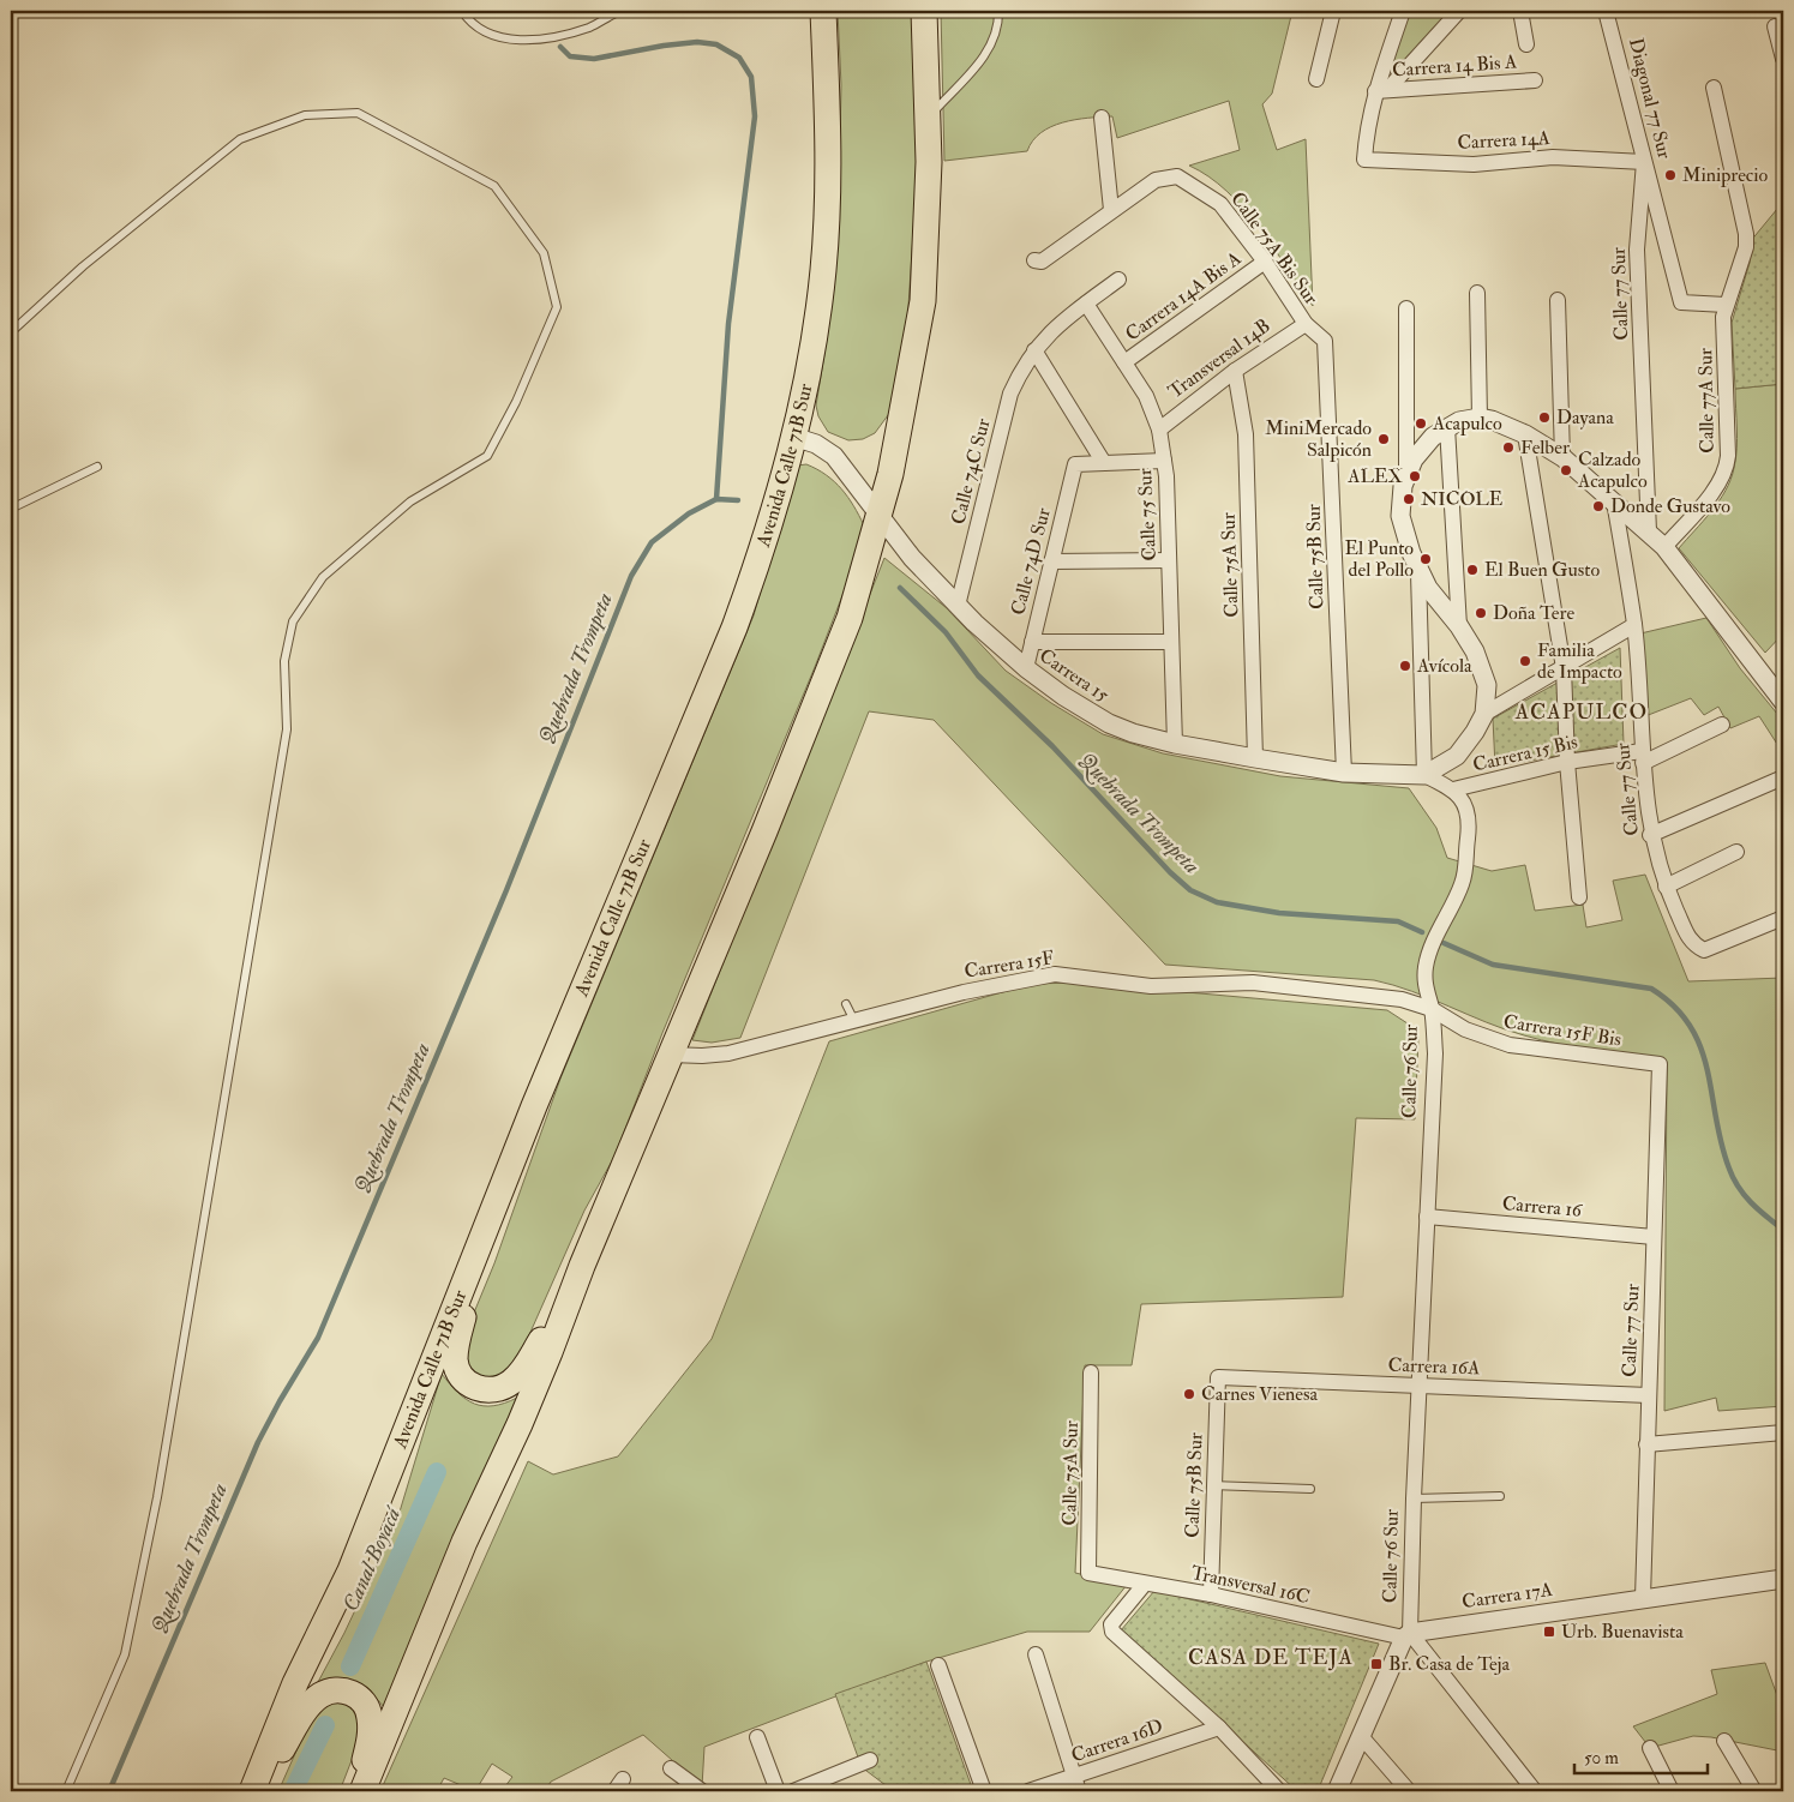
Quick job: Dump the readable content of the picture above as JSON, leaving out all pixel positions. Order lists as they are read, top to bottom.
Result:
{
  "streets": {
    "highway": ["Avenida Calle 71B Sur"],
    "street": [
      "Carrera 14 Bis A",
      "Diagonal 77 Sur",
      "Carrera 14A",
      "Calle 75A Bis Sur",
      "Calle 77 Sur",
      "Carrera 14A Bis A",
      "Transversal 14B",
      "Calle 77A Sur",
      "Calle 74C Sur",
      "Calle 75 Sur",
      "Calle 75B Sur",
      "Calle 74D Sur",
      "Calle 75A Sur",
      "Carrera 15",
      "Carrera 15 Bis",
      "Carrera 15F",
      "Carrera 15F Bis",
      "Calle 76 Sur",
      "Carrera 16",
      "Carrera 16A",
      "Transversal 16C",
      "Carrera 17A",
      "Carrera 16D"
    ]
  },
  "crossings": [
    ["Carrera 14 Bis A", "Carrera 14A"],
    ["Diagonal 77 Sur", "Carrera 14A"],
    ["Diagonal 77 Sur", "Calle 77 Sur"],
    ["Diagonal 77 Sur", "Calle 77A Sur"],
    ["Carrera 14A", "Calle 77 Sur"],
    ["Calle 75A Bis Sur", "Carrera 14A Bis A"],
    ["Calle 75A Bis Sur", "Transversal 14B"],
    ["Calle 75A Bis Sur", "Calle 75B Sur"],
    ["Calle 77 Sur", "Carrera 15 Bis"],
    ["Calle 77 Sur", "Carrera 15F Bis"],
    ["Calle 77 Sur", "Carrera 16"],
    ["Calle 77 Sur", "Carrera 16A"],
    ["Calle 77 Sur", "Carrera 17A"],
    ["Carrera 14A Bis A", "Calle 75 Sur"],
    ["Transversal 14B", "Calle 75 Sur"],
    ["Transversal 14B", "Calle 75A Sur"],
    ["Avenida Calle 71B Sur", "Carrera 15"],
    ["Calle 74C Sur", "Calle 75 Sur"],
    ["Calle 74C Sur", "Carrera 15"],
    ["Calle 75 Sur", "Carrera 15"],
    ["Calle 75B Sur", "Carrera 15"],
    ["Calle 75B Sur", "Carrera 16A"],
    ["Calle 75B Sur", "Transversal 16C"],
    ["Calle 74D Sur", "Carrera 15"],
    ["Calle 75A Sur", "Carrera 15"],
    ["Calle 75A Sur", "Transversal 16C"],
    ["Carrera 15 Bis", "Calle 76 Sur"],
    ["Carrera 15F", "Carrera 15F Bis"],
    ["Carrera 15F", "Calle 76 Sur"],
    ["Carrera 15F Bis", "Calle 76 Sur"],
    ["Calle 76 Sur", "Carrera 16"],
    ["Calle 76 Sur", "Carrera 16A"],
    ["Calle 76 Sur", "Transversal 16C"],
    ["Calle 76 Sur", "Carrera 17A"],
    ["Transversal 16C", "Carrera 17A"]
  ],
  "districts": ["ACAPULCO", "CASA DE TEJA"],
  "water": ["Quebrada Trompeta", "Canal Boyacá"],
  "places": {
    "other": [
      "Miniprecio",
      "Dayana",
      "Acapulco",
      "MiniMercado Salpicón",
      "Felber",
      "Calzado Acapulco",
      "ALEX",
      "NICOLE",
      "Donde Gustavo",
      "El Punto del Pollo",
      "El Buen Gusto",
      "Doña Tere",
      "Familia de Impacto",
      "Avícola",
      "Carnes Vienesa"
    ],
    "transit": ["Urb. Buenavista", "Br. Casa de Teja"]
  },
  "scale_bar": "50 m"
}
